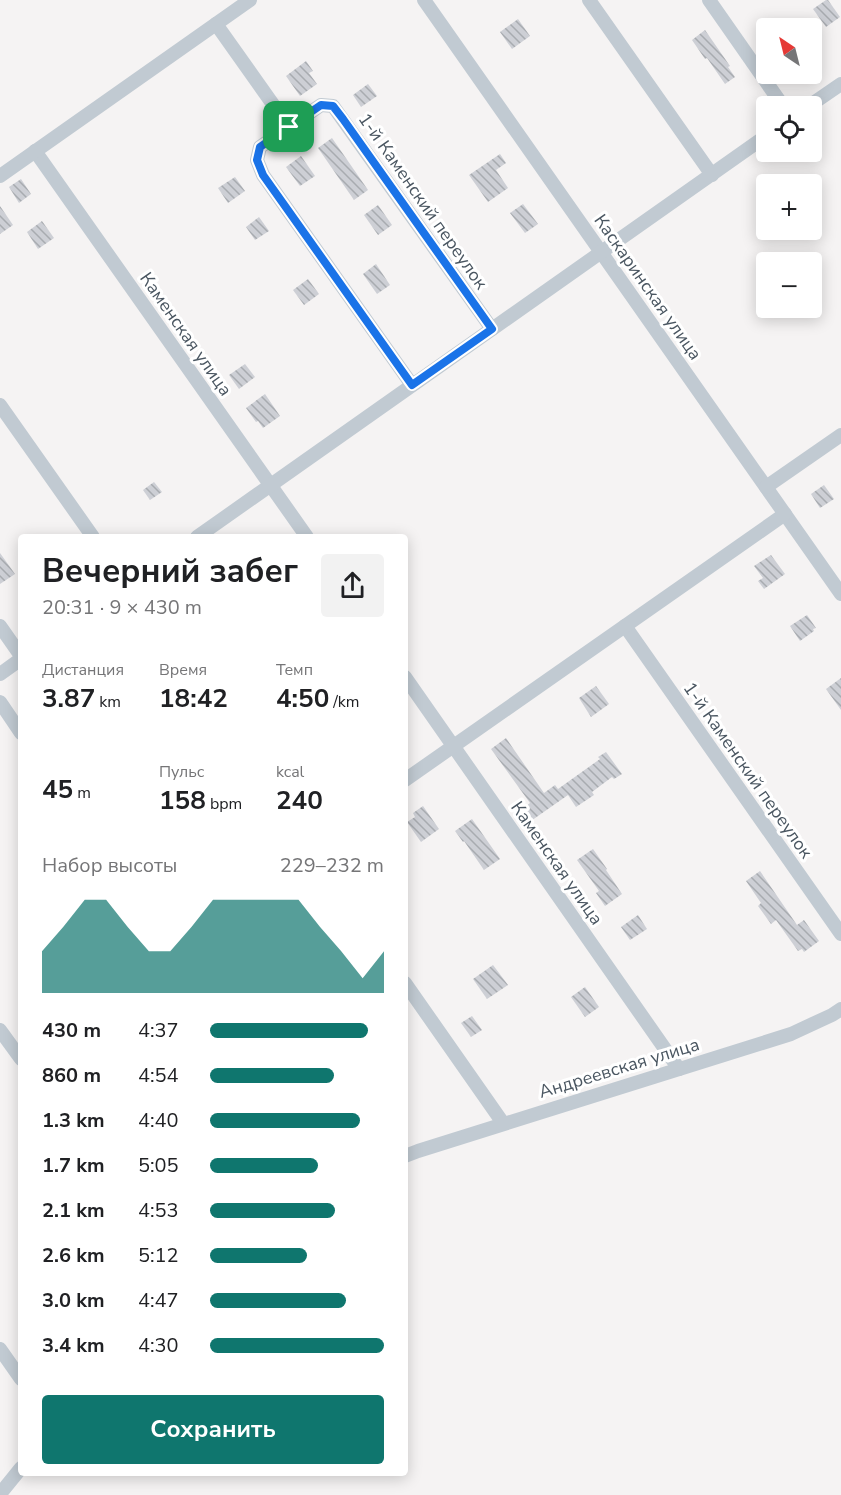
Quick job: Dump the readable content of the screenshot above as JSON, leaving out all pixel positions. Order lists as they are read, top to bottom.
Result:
{
  "streets": {
    "street": [
      "1-й Каменский переулок",
      "Каскаринская улица",
      "Каменская улица",
      "Андреевская улица"
    ]
  },
  "crossings": [
    ["Каменская улица", "Андреевская улица"]
  ],
  "north": "top left",
  "page": {
    "map_buttons": ["+", "−"],
    "heading": ["Вечерний забег", "20:31 · 9 × 430 m"],
    "stats": [
      ["Дистанция", "3.87 km"],
      ["Время", "18:42"],
      ["Темп", "4:50 /km"],
      ["45 m"],
      ["Пульс", "158 bpm"],
      ["kcal", "240"]
    ],
    "chart": ["Набор высоты", "229–232 m"],
    "list": [
      {
        "name": "430 m",
        "note": "4:37"
      },
      {
        "name": "860 m",
        "note": "4:54"
      },
      {
        "name": "1.3 km",
        "note": "4:40"
      },
      {
        "name": "1.7 km",
        "note": "5:05"
      },
      {
        "name": "2.1 km",
        "note": "4:53"
      },
      {
        "name": "2.6 km",
        "note": "5:12"
      },
      {
        "name": "3.0 km",
        "note": "4:47"
      },
      {
        "name": "3.4 km",
        "note": "4:30"
      }
    ],
    "buttons": "Сохранить"
  }
}
